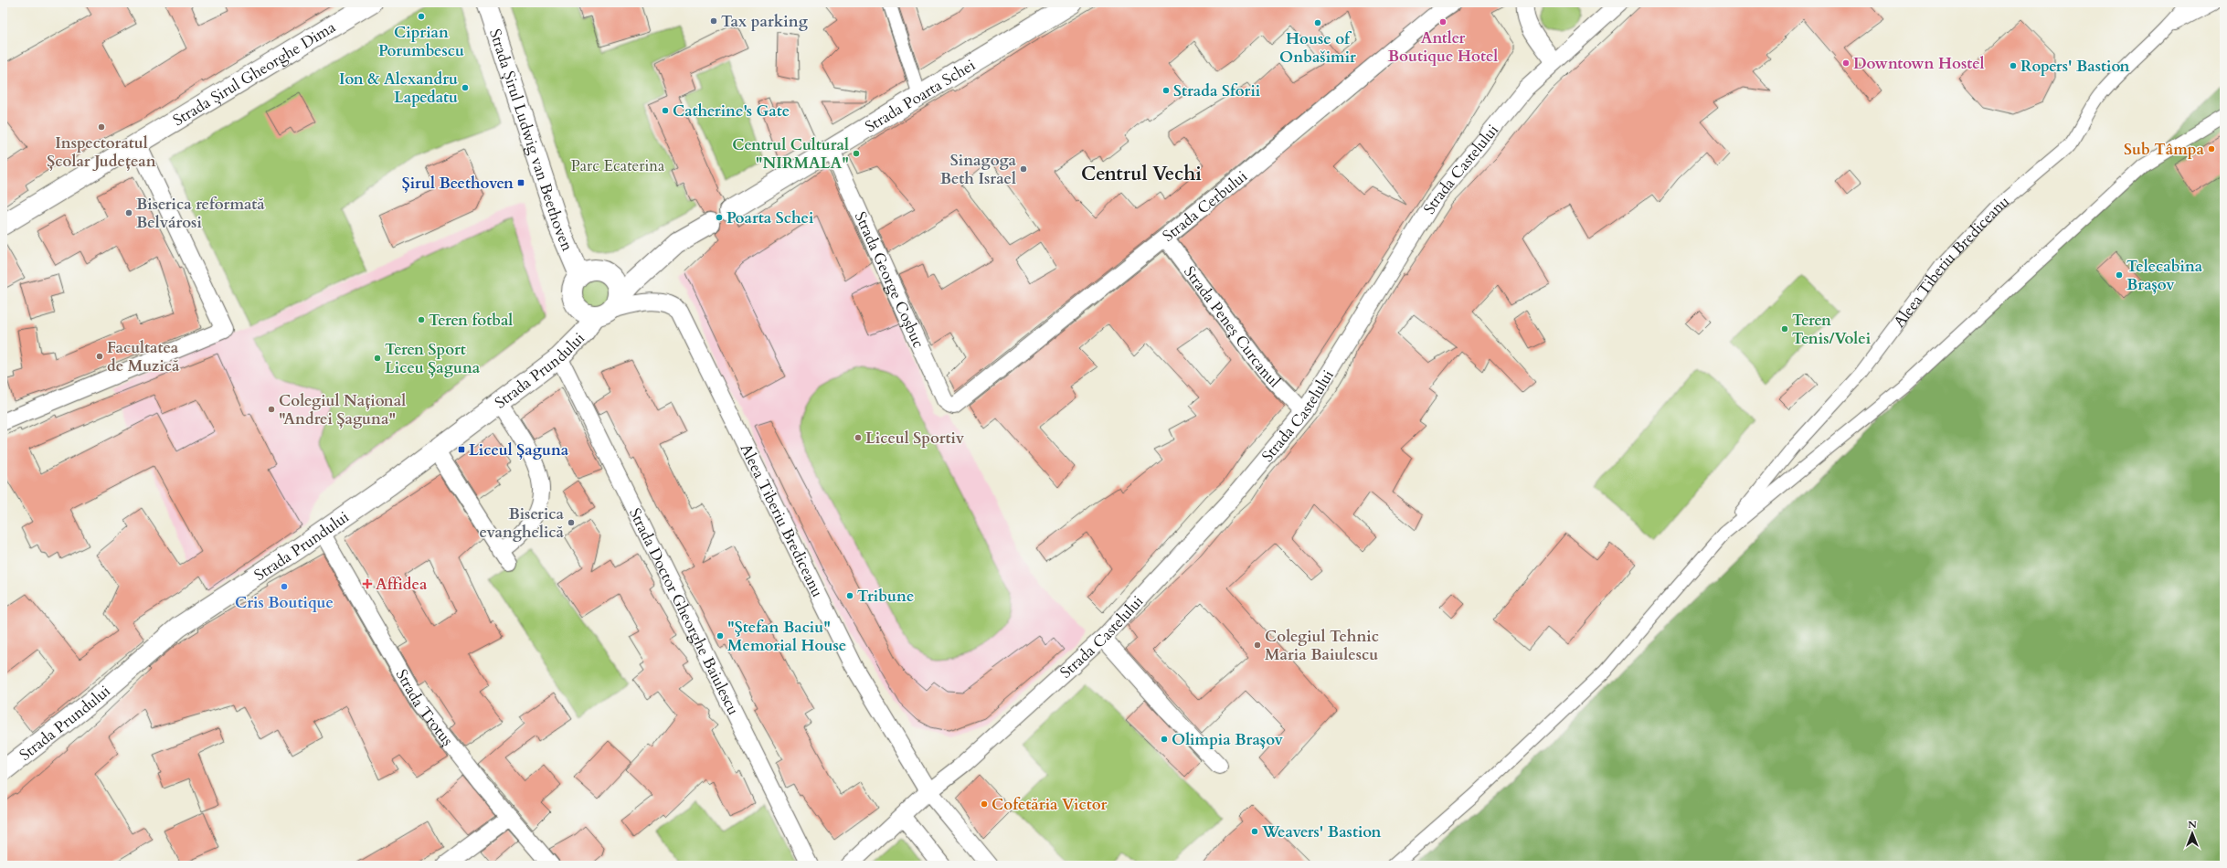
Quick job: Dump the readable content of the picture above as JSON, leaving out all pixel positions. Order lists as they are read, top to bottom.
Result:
{
  "streets": {
    "street": [
      "Strada Șirul Gheorghe Dima",
      "Strada Poarta Schei",
      "Strada Șirul Ludwig van Beethoven",
      "Strada Castelului",
      "Strada Cerbului",
      "Aleea Tiberiu Brediceanu",
      "Strada George Coșbuc",
      "Strada Peneș Curcanul",
      "Strada Prundului",
      "Strada Doctor Gheorghe Baiulescu",
      "Strada Trotuș"
    ]
  },
  "crossings": [
    ["Strada Poarta Schei", "Strada George Coșbuc"],
    ["Strada Șirul Ludwig van Beethoven", "Aleea Tiberiu Brediceanu"],
    ["Strada Șirul Ludwig van Beethoven", "Strada Prundului"],
    ["Strada Castelului", "Aleea Tiberiu Brediceanu"],
    ["Strada Castelului", "Strada Peneș Curcanul"],
    ["Strada Cerbului", "Strada George Coșbuc"],
    ["Strada Cerbului", "Strada Peneș Curcanul"],
    ["Aleea Tiberiu Brediceanu", "Strada Prundului"],
    ["Strada Prundului", "Strada Doctor Gheorghe Baiulescu"],
    ["Strada Prundului", "Strada Trotuș"]
  ],
  "districts": ["Centrul Vechi"],
  "parks": ["Parc Ecaterina"],
  "places": {
    "other": [
      "Ciprian Porumbescu",
      "Tax parking",
      "Antler Boutique Hotel",
      "House of Onbašimir",
      "Downtown Hostel",
      "Ropers' Bastion",
      "Ion & Alexandru Lapedatu",
      "Strada Sforii",
      "Catherine's Gate",
      "Inspectoratul Școlar Județean",
      "Sub Tâmpa",
      "Centrul Cultural \"NIRMALA\"",
      "Sinagoga Beth Israel",
      "Biserica reformată Belvárosi",
      "Poarta Schei",
      "Telecabina Brașov",
      "Teren fotbal",
      "Teren Tenis/Volei",
      "Facultatea de Muzică",
      "Teren Sport Liceu Șaguna",
      "Colegiul Național \"Andrei Șaguna\"",
      "Liceul Sportiv",
      "Biserica evanghelică",
      "Cris Boutique",
      "Tribune",
      "\"Ştefan Baciu\" Memorial House",
      "Colegiul Tehnic Maria Baiulescu",
      "Olimpia Brașov",
      "Cofetăria Victor",
      "Weavers' Bastion"
    ],
    "transit": ["Șirul Beethoven", "Liceul Șaguna"],
    "health": ["Affidea"]
  },
  "north": "top"
}
